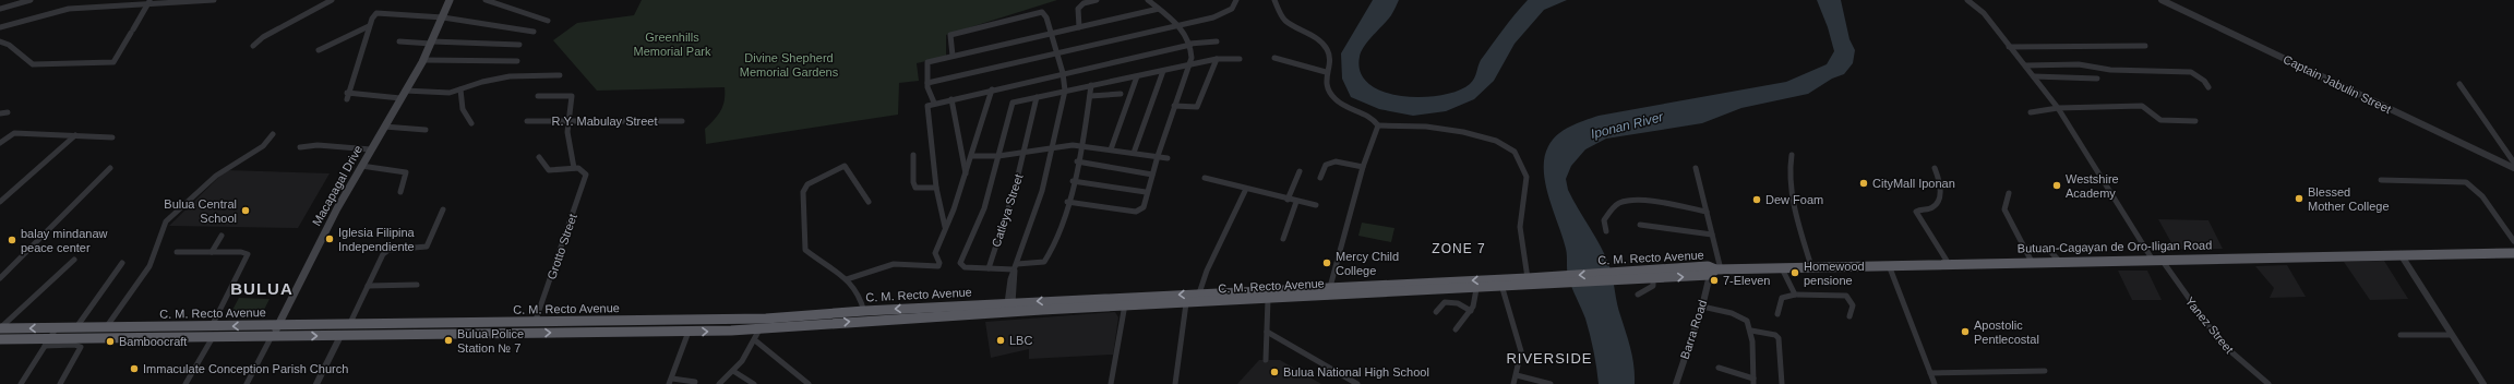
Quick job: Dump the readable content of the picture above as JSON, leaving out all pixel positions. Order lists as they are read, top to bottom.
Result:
{
  "streets": {
    "highway": ["Butuan-Cagayan de Oro-Iligan Road", "C. M. Recto Avenue"],
    "main road": ["Macapagal Drive"],
    "street": [
      "Captain Jabulin Street",
      "R.Y. Mabulay Street",
      "Catleya Street",
      "Grotto Street",
      "Yanez Street",
      "Barra Road"
    ]
  },
  "crossings": [
    ["Macapagal Drive", "C. M. Recto Avenue"],
    ["Grotto Street", "C. M. Recto Avenue"],
    ["Butuan-Cagayan de Oro-Iligan Road", "C. M. Recto Avenue"],
    ["Butuan-Cagayan de Oro-Iligan Road", "Yanez Street"],
    ["Butuan-Cagayan de Oro-Iligan Road", "Barra Road"],
    ["C. M. Recto Avenue", "Barra Road"]
  ],
  "districts": ["ZONE 7", "BULUA", "RIVERSIDE"],
  "water": ["Iponan River"],
  "parks": ["Greenhills Memorial Park", "Divine Shepherd Memorial Gardens"],
  "places": [
    "CityMall Iponan",
    "Westshire Academy",
    "Blessed Mother College",
    "Dew Foam",
    "Bulua Central School",
    "Iglesia Filipina Independiente",
    "balay mindanaw peace center",
    "Mercy Child College",
    "Homewood pensione",
    "7-Eleven",
    "Apostolic Pentlecostal",
    "Bulua Police Station № 7",
    "LBC",
    "Bamboocraft",
    "Immaculate Conception Parish Church",
    "Bulua National High School"
  ]
}
